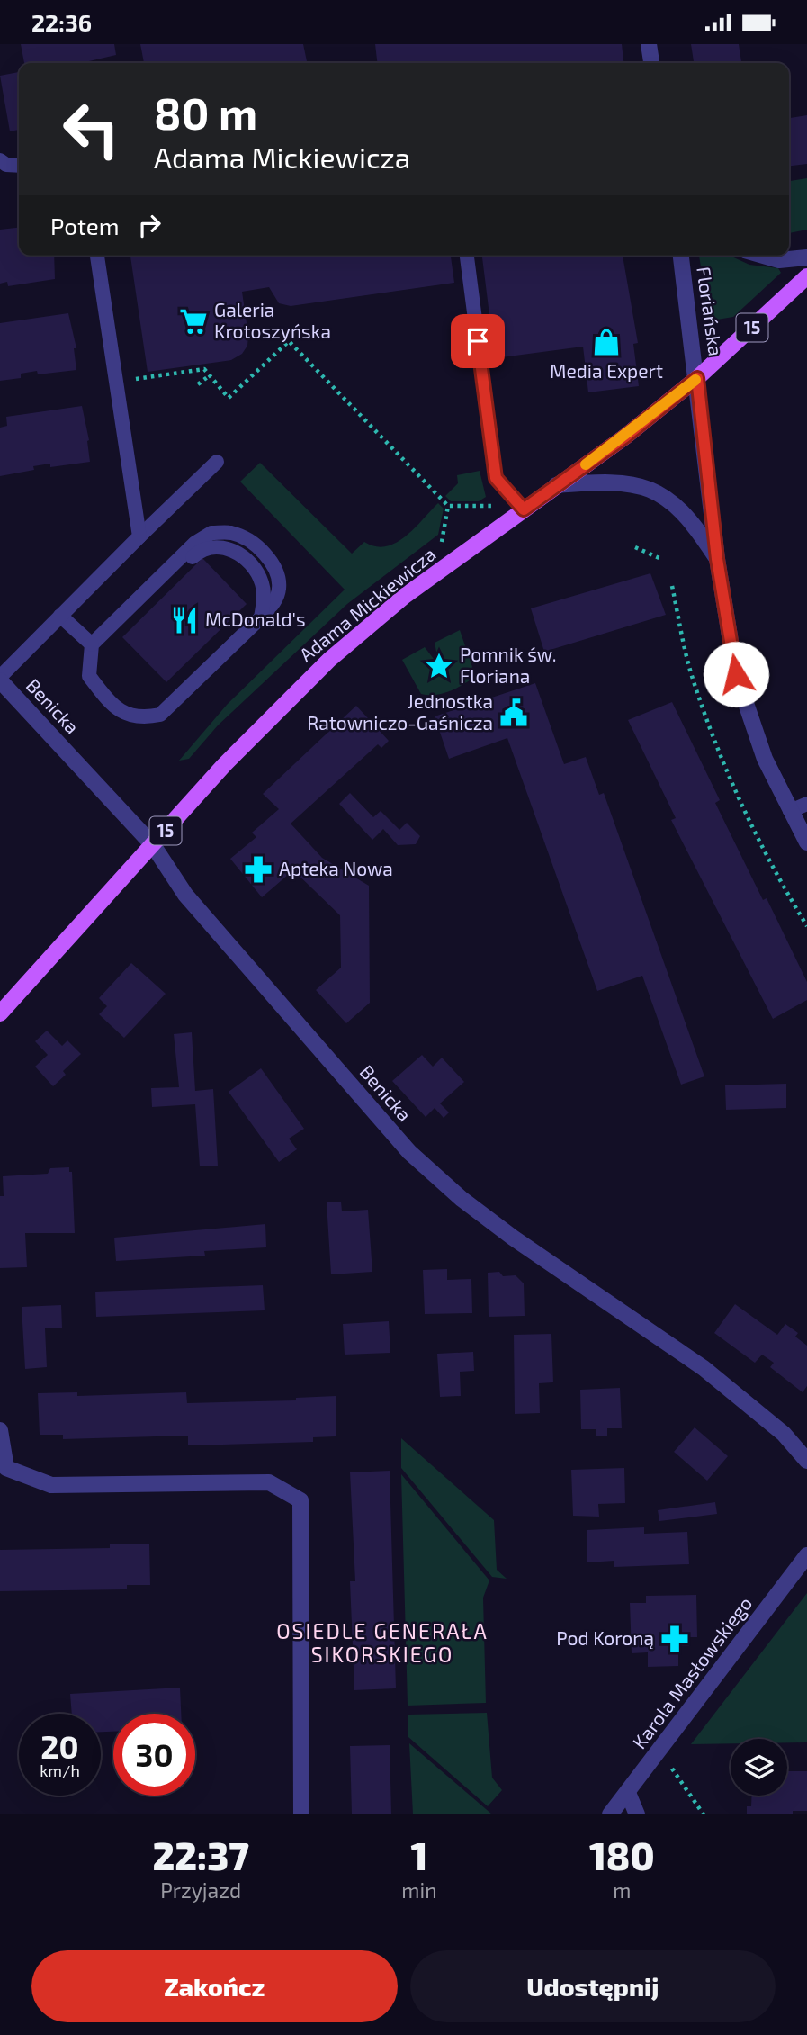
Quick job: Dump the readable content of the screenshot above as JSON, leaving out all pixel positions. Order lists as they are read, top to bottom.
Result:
{
  "streets": {
    "main road": ["15", "Adama Mickiewicza"],
    "street": ["Floriańska", "Benicka", "Karola Masłowskiego"]
  },
  "crossings": [
    ["Floriańska", "Adama Mickiewicza"],
    ["Adama Mickiewicza", "Benicka"]
  ],
  "districts": ["OSIEDLE GENERAŁA SIKORSKIEGO"],
  "places": {
    "supermarket": ["Galeria Krotoszyńska"],
    "shop": ["Media Expert"],
    "restaurant": ["McDonald's"],
    "place": ["Pomnik św. Floriana"],
    "public building": ["Jednostka Ratowniczo-Gaśnicza"],
    "pharmacy": ["Apteka Nowa", "Pod Koroną"]
  },
  "page": {
    "status": "22:36",
    "turn": ["80 m", "Adama Mickiewicza"],
    "then": "Potem",
    "speed": "20 km/h",
    "limit": "30",
    "eta": [
      "22:37",
      "Przyjazd",
      "1",
      "min",
      "180",
      "m"
    ],
    "buttons": ["Zakończ", "Udostępnij"]
  }
}
